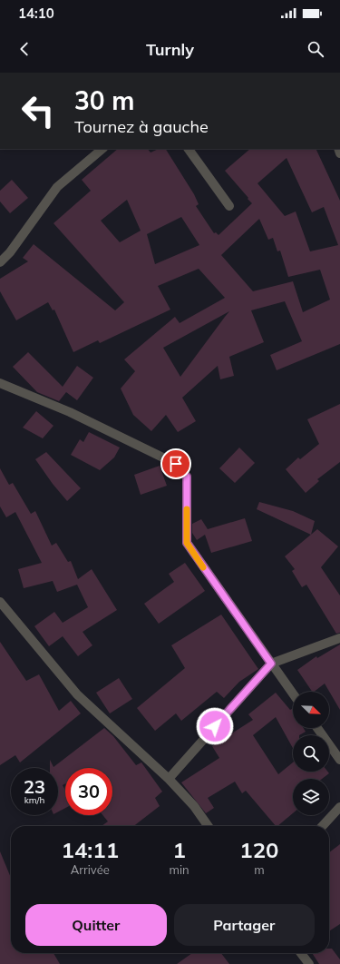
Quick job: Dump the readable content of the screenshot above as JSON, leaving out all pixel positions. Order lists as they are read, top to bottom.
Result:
{
  "north": "bottom right",
  "page": {
    "status": "14:10",
    "header": "Turnly",
    "turn": ["30 m", "Tournez à gauche"],
    "speed": "23 km/h",
    "limit": "30",
    "eta": [
      "14:11",
      "Arrivée",
      "1",
      "min",
      "120",
      "m"
    ],
    "buttons": ["Quitter", "Partager"]
  }
}
